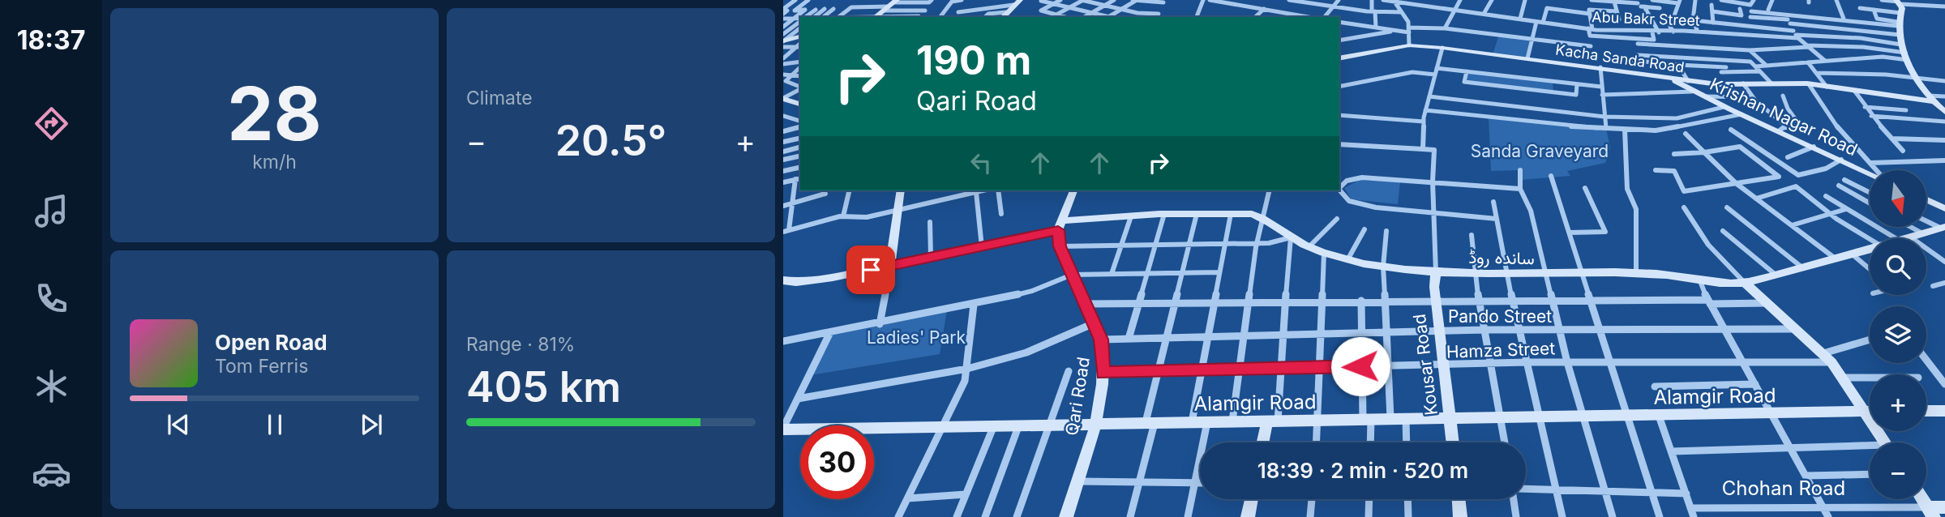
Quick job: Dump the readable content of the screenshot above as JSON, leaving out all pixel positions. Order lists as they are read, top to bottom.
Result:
{
  "streets": {
    "main road": [
      "Kacha Sanda Road",
      "Krishan Nagar Road",
      "ساندہ روڈ",
      "Kousar Road",
      "Qari Road",
      "Alamgir Road",
      "Chohan Road"
    ],
    "street": ["Abu Bakr Street", "Pando Street", "Hamza Street"]
  },
  "crossings": [
    ["Kacha Sanda Road", "Krishan Nagar Road"],
    ["ساندہ روڈ", "Kousar Road"],
    ["ساندہ روڈ", "Qari Road"],
    ["Pando Street", "Kousar Road"],
    ["Pando Street", "Qari Road"],
    ["Hamza Street", "Kousar Road"],
    ["Hamza Street", "Qari Road"],
    ["Kousar Road", "Alamgir Road"],
    ["Qari Road", "Alamgir Road"]
  ],
  "parks": ["Sanda Graveyard", "Ladies' Park"],
  "north": "bottom",
  "page": {
    "tabs": "18:37",
    "tile": [
      ["28", "km/h"],
      "Climate",
      ["Range · 81%", "405 km"]
    ],
    "turn": ["190 m", "Qari Road"],
    "heat": ["−", "20.5°", "+"],
    "map_buttons": ["+", "−"],
    "song": ["Open Road", "Tom Ferris"],
    "limit": "30",
    "trip": "18:39 · 2 min · 520 m"
  }
}
